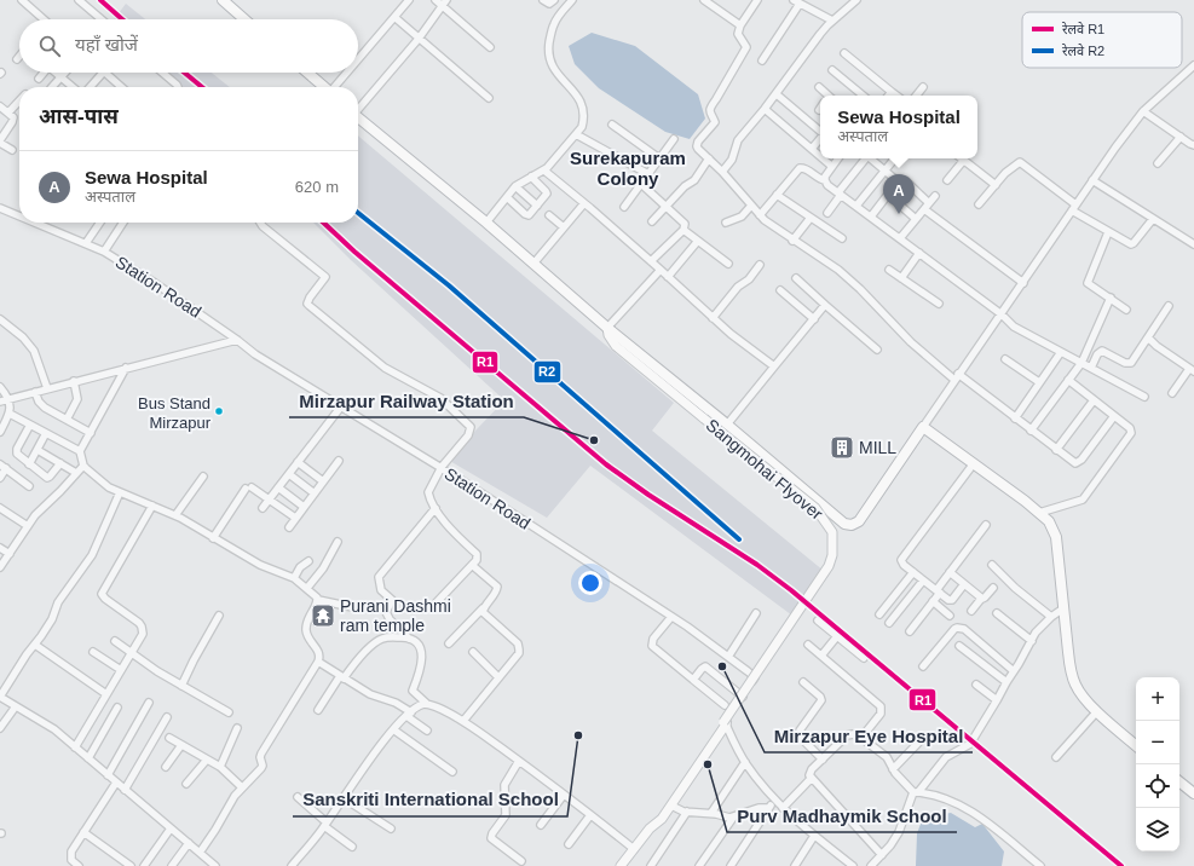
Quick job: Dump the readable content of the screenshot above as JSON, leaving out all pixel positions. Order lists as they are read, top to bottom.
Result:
{
  "streets": {
    "main road": ["Sangmohai Flyover"],
    "street": ["Station Road"]
  },
  "crossings": [
    ["Station Road", "Sangmohai Flyover"]
  ],
  "districts": ["Surekapuram Colony"],
  "places": {
    "other": [
      "Bus Stand Mirzapur",
      "Mirzapur Railway Station",
      "Mirzapur Eye Hospital",
      "Sanskriti International School",
      "Purv Madhaymik School"
    ],
    "building": ["MILL"],
    "temple": ["Purani Dashmi ram temple"]
  },
  "lines": ["rail line R1", "rail line R2"],
  "legend": ["रेलवे R1", "रेलवे R2"],
  "page": {
    "search": "यहाँ खोजें",
    "heading": "आस-पास",
    "popup": ["Sewa Hospital", "अस्पताल"],
    "list": [
      {
        "mark": "A",
        "name": "Sewa Hospital",
        "note": "अस्पताल",
        "value": "620 m"
      }
    ],
    "pins": "A",
    "map_buttons": ["+", "−"]
  }
}
